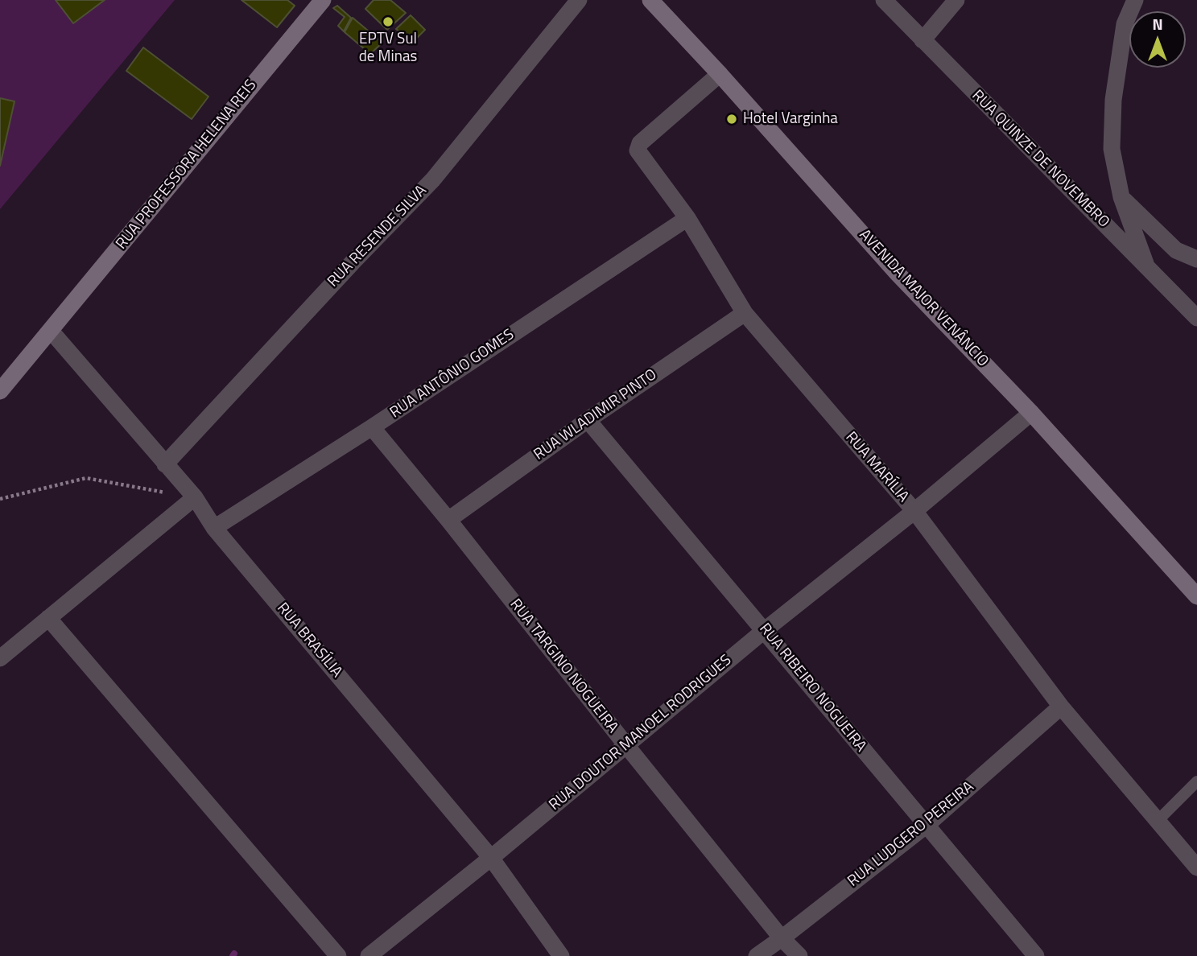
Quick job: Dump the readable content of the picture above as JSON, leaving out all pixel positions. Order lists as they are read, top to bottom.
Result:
{
  "streets": {
    "main road": ["RUA PROFESSORA HELENA REIS", "AVENIDA MAJOR VENÂNCIO"],
    "street": [
      "RUA QUINZE DE NOVEMBRO",
      "RUA RESENDE SILVA",
      "RUA ANTÔNIO GOMES",
      "RUA WLADIMIR PINTO",
      "RUA MARÍLIA",
      "RUA BRASÍLIA",
      "RUA TARGINO NOGUEIRA",
      "RUA RIBEIRO NOGUEIRA",
      "RUA DOUTOR MANOEL RODRIGUES",
      "RUA LUDGERO PEREIRA"
    ]
  },
  "crossings": [
    ["RUA PROFESSORA HELENA REIS", "RUA BRASÍLIA"],
    ["RUA RESENDE SILVA", "RUA BRASÍLIA"],
    ["AVENIDA MAJOR VENÂNCIO", "RUA MARÍLIA"],
    ["AVENIDA MAJOR VENÂNCIO", "RUA DOUTOR MANOEL RODRIGUES"],
    ["RUA ANTÔNIO GOMES", "RUA MARÍLIA"],
    ["RUA ANTÔNIO GOMES", "RUA BRASÍLIA"],
    ["RUA ANTÔNIO GOMES", "RUA TARGINO NOGUEIRA"],
    ["RUA WLADIMIR PINTO", "RUA MARÍLIA"],
    ["RUA WLADIMIR PINTO", "RUA TARGINO NOGUEIRA"],
    ["RUA WLADIMIR PINTO", "RUA RIBEIRO NOGUEIRA"],
    ["RUA MARÍLIA", "RUA DOUTOR MANOEL RODRIGUES"],
    ["RUA MARÍLIA", "RUA LUDGERO PEREIRA"],
    ["RUA BRASÍLIA", "RUA DOUTOR MANOEL RODRIGUES"],
    ["RUA TARGINO NOGUEIRA", "RUA DOUTOR MANOEL RODRIGUES"],
    ["RUA TARGINO NOGUEIRA", "RUA LUDGERO PEREIRA"],
    ["RUA RIBEIRO NOGUEIRA", "RUA DOUTOR MANOEL RODRIGUES"],
    ["RUA RIBEIRO NOGUEIRA", "RUA LUDGERO PEREIRA"]
  ],
  "places": ["EPTV Sul de Minas", "Hotel Varginha"],
  "north": "top"
}
